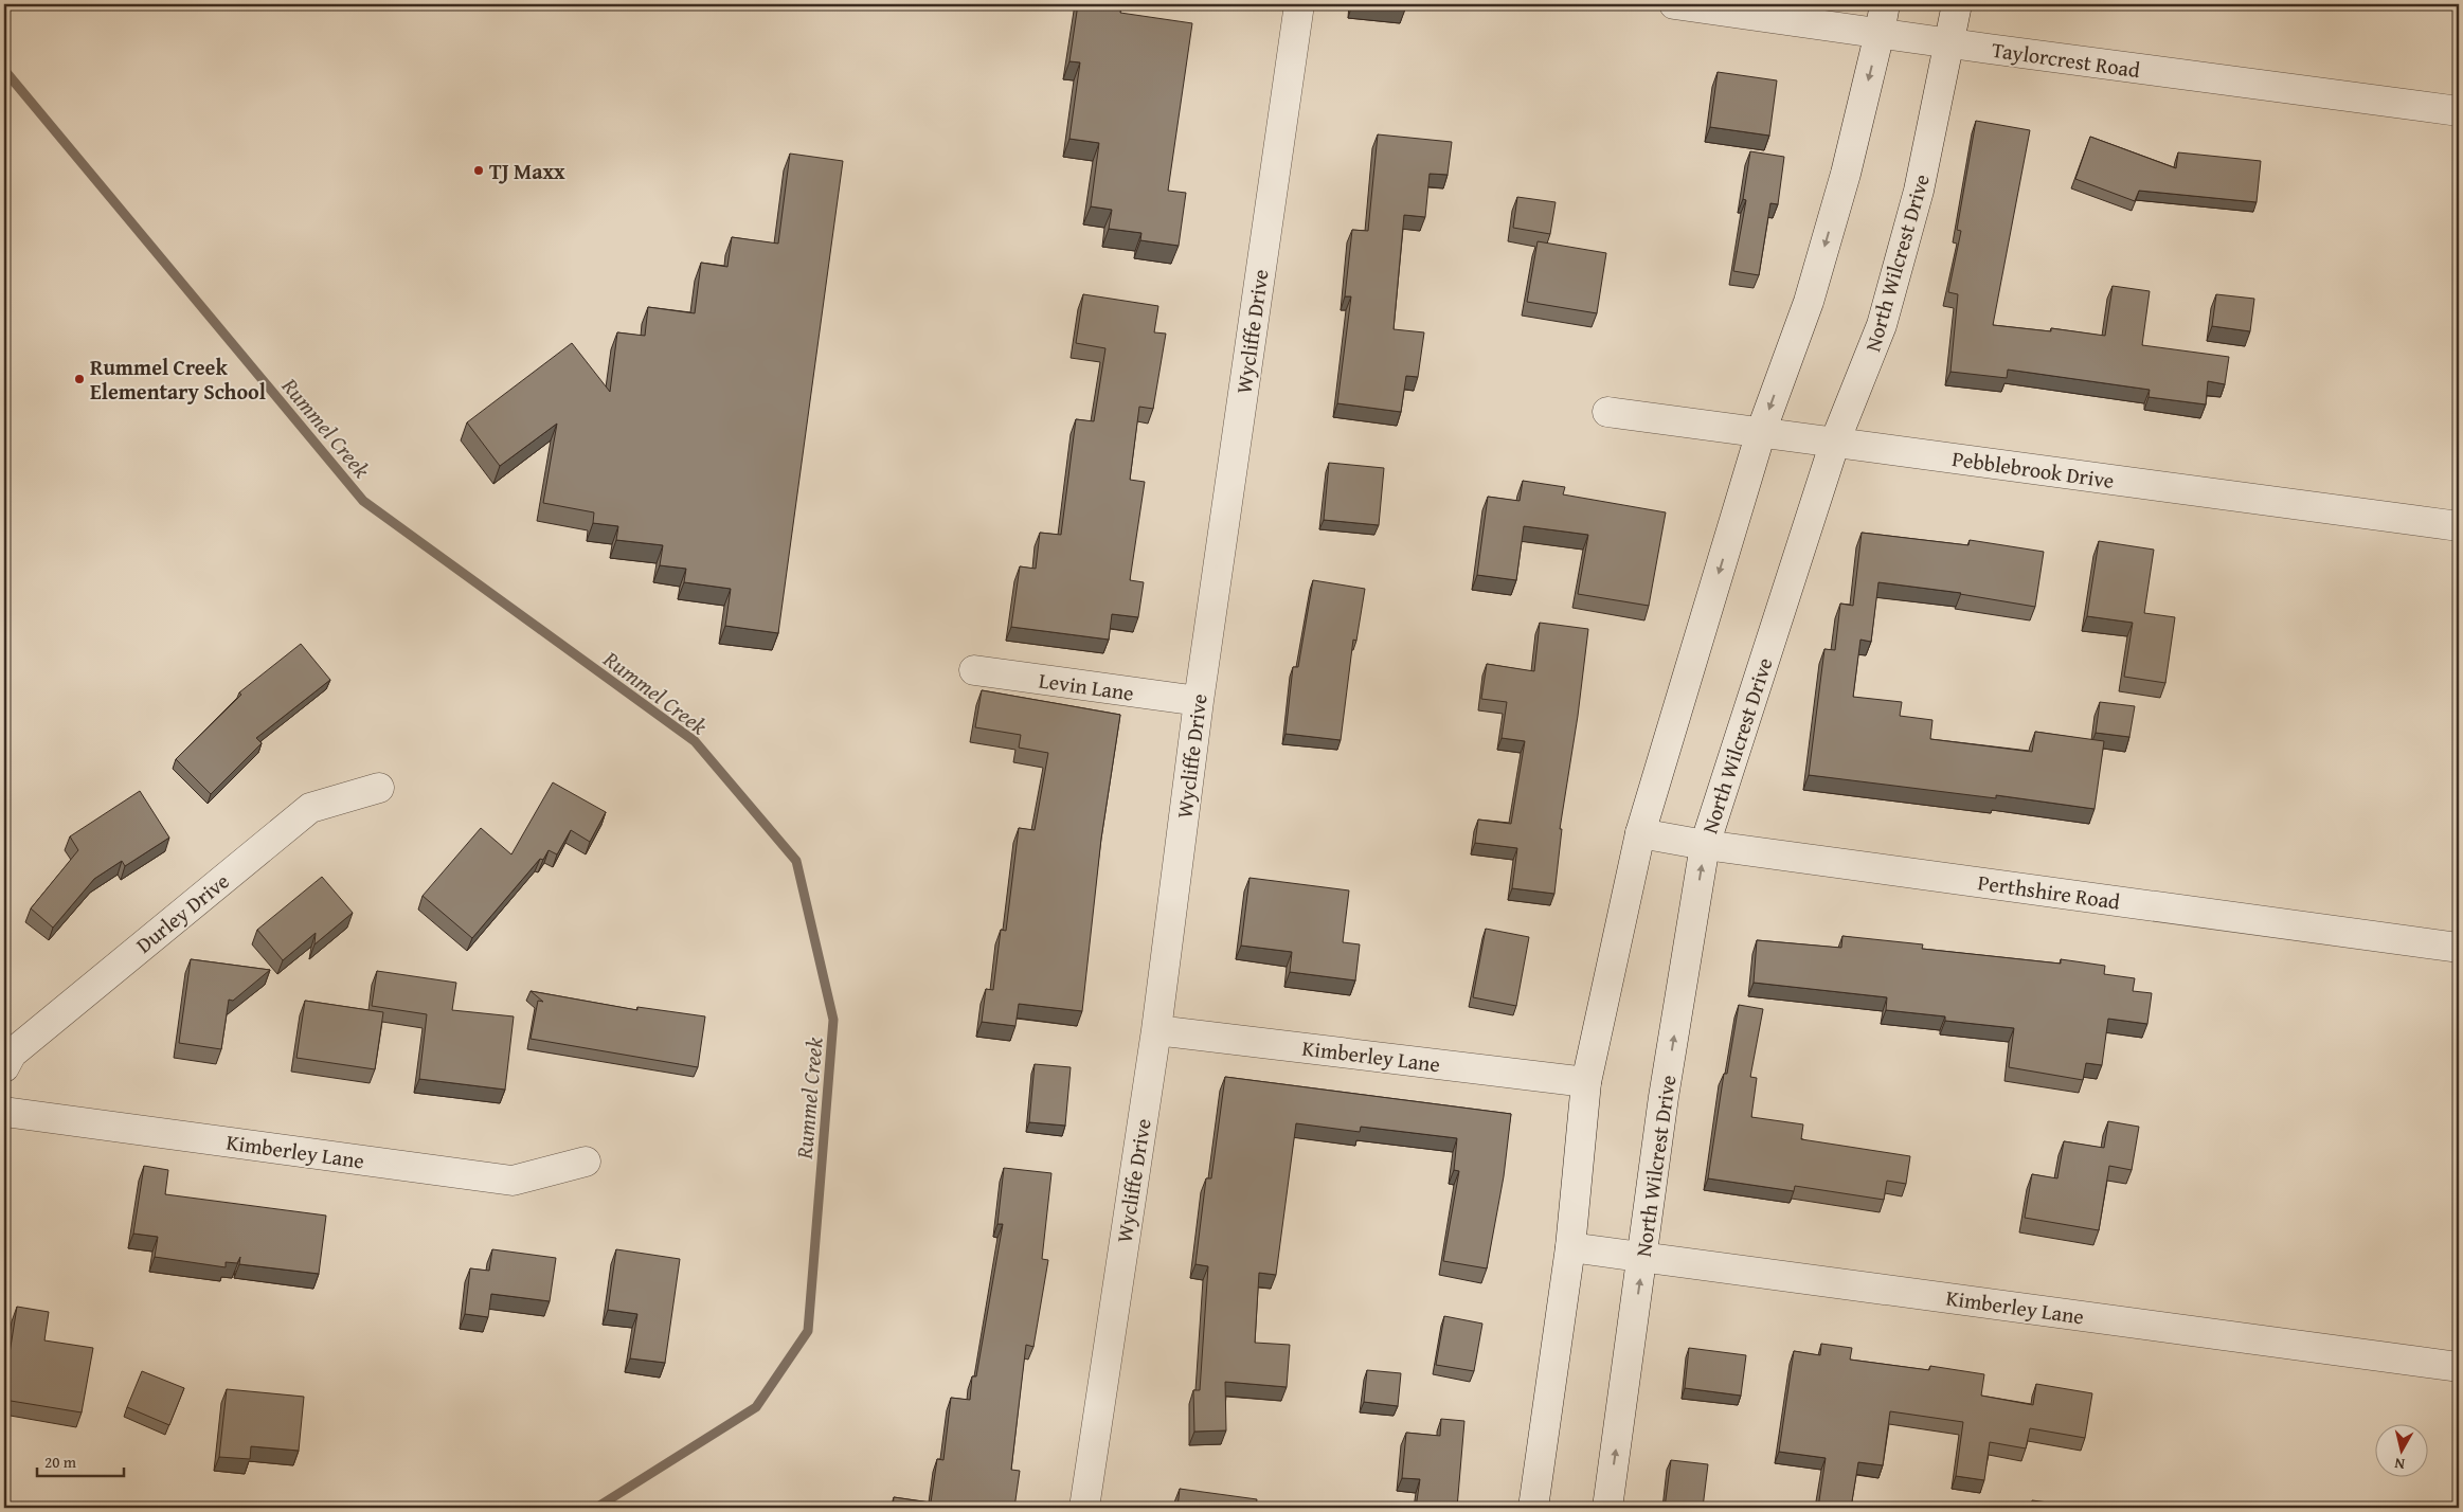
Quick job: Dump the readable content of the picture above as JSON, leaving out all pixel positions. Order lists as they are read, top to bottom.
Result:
{
  "streets": {
    "street": [
      "Taylorcrest Road",
      "North Wilcrest Drive",
      "Wycliffe Drive",
      "Pebblebrook Drive",
      "Levin Lane",
      "Perthshire Road",
      "Durley Drive",
      "Kimberley Lane"
    ]
  },
  "crossings": [
    ["Taylorcrest Road", "North Wilcrest Drive"],
    ["North Wilcrest Drive", "Pebblebrook Drive"],
    ["North Wilcrest Drive", "Perthshire Road"],
    ["North Wilcrest Drive", "Kimberley Lane"],
    ["Wycliffe Drive", "Levin Lane"],
    ["Wycliffe Drive", "Kimberley Lane"]
  ],
  "water": ["Rummel Creek"],
  "places": ["TJ Maxx", "Rummel Creek Elementary School"],
  "scale_bar": "20 m",
  "north": "bottom"
}
